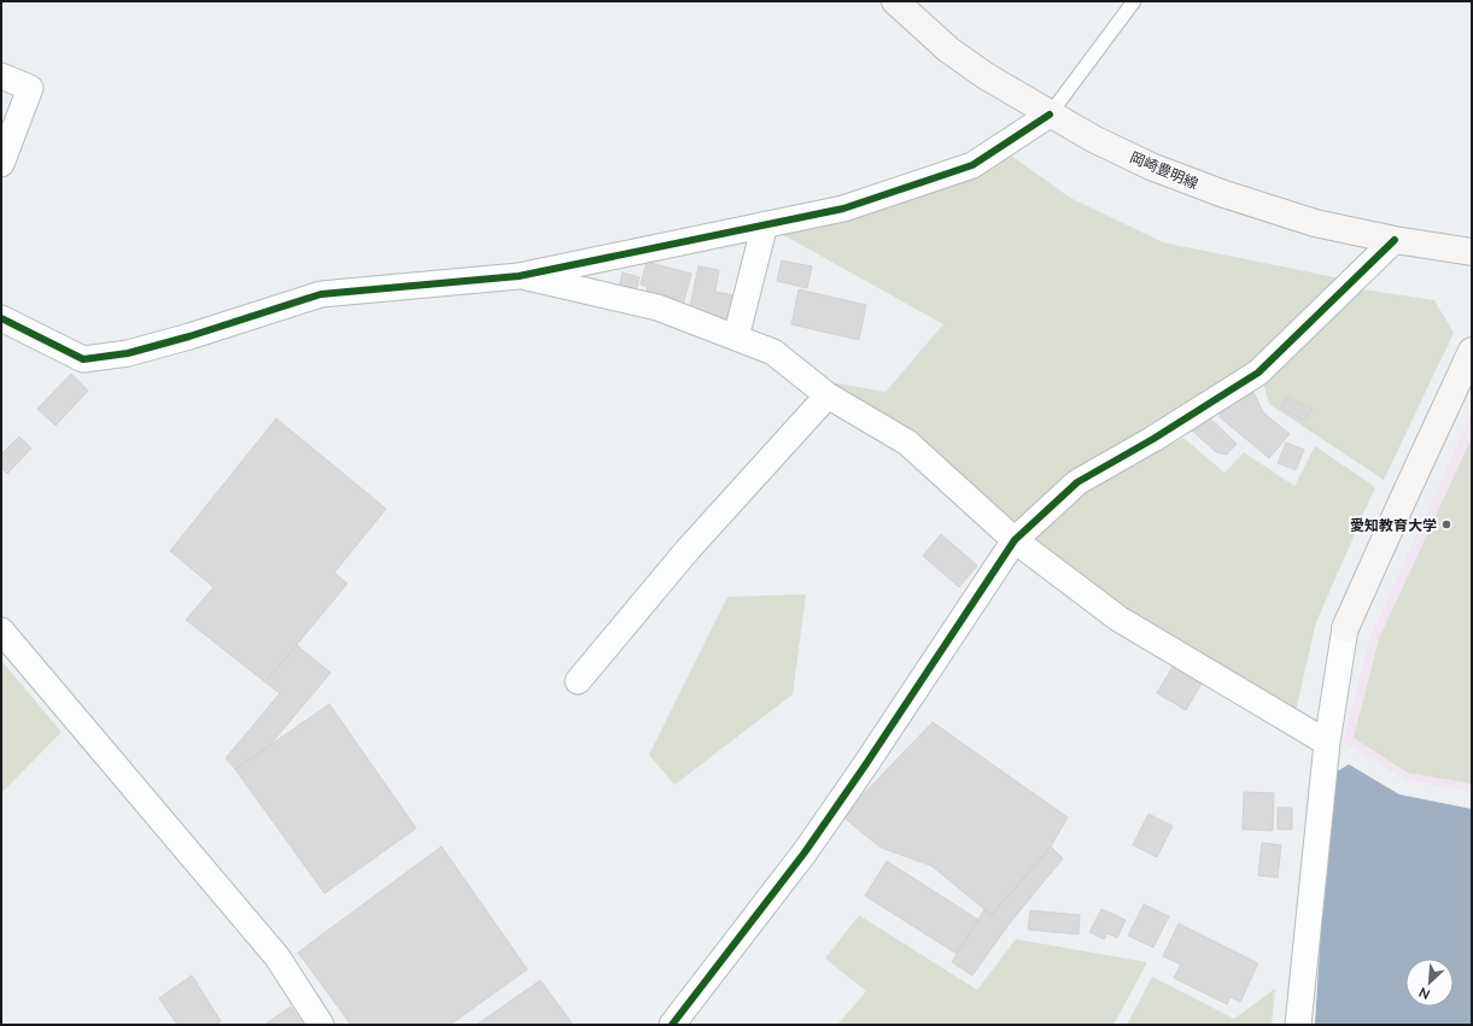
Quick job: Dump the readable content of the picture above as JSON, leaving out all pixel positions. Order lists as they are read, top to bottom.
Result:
{
  "streets": {
    "main road": ["岡崎豊明線"]
  },
  "places": ["愛知教育大学"],
  "north": "bottom left"
}
